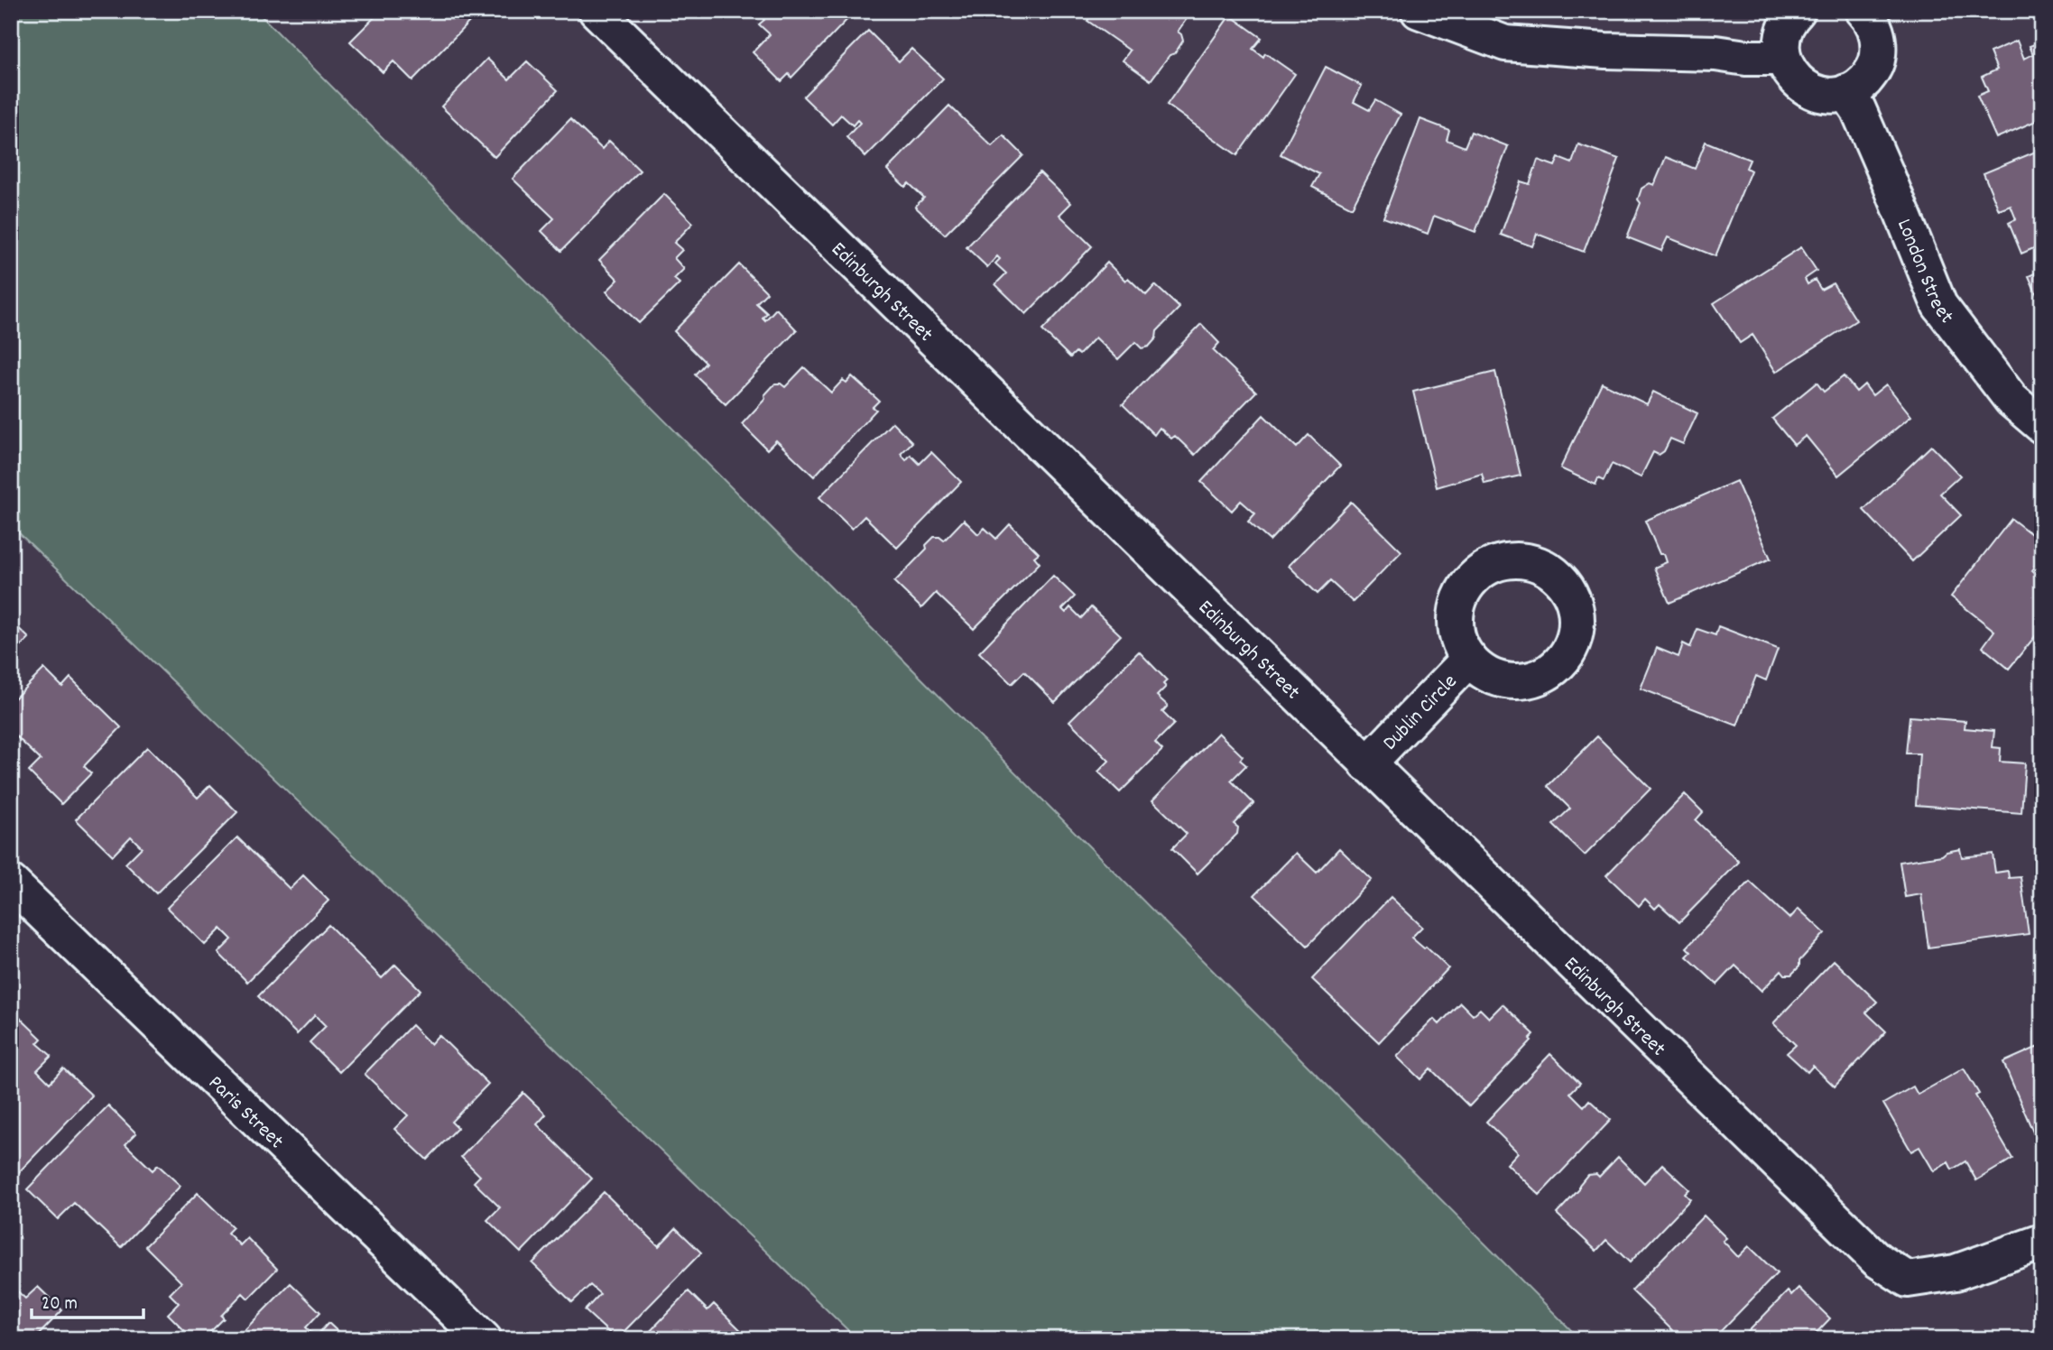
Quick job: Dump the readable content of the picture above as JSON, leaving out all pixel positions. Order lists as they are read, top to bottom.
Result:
{
  "streets": {
    "street": [
      "London Street",
      "Edinburgh Street",
      "Dublin Circle",
      "Paris Street"
    ]
  },
  "crossings": [
    ["Edinburgh Street", "Dublin Circle"]
  ],
  "scale_bar": "20 m"
}
